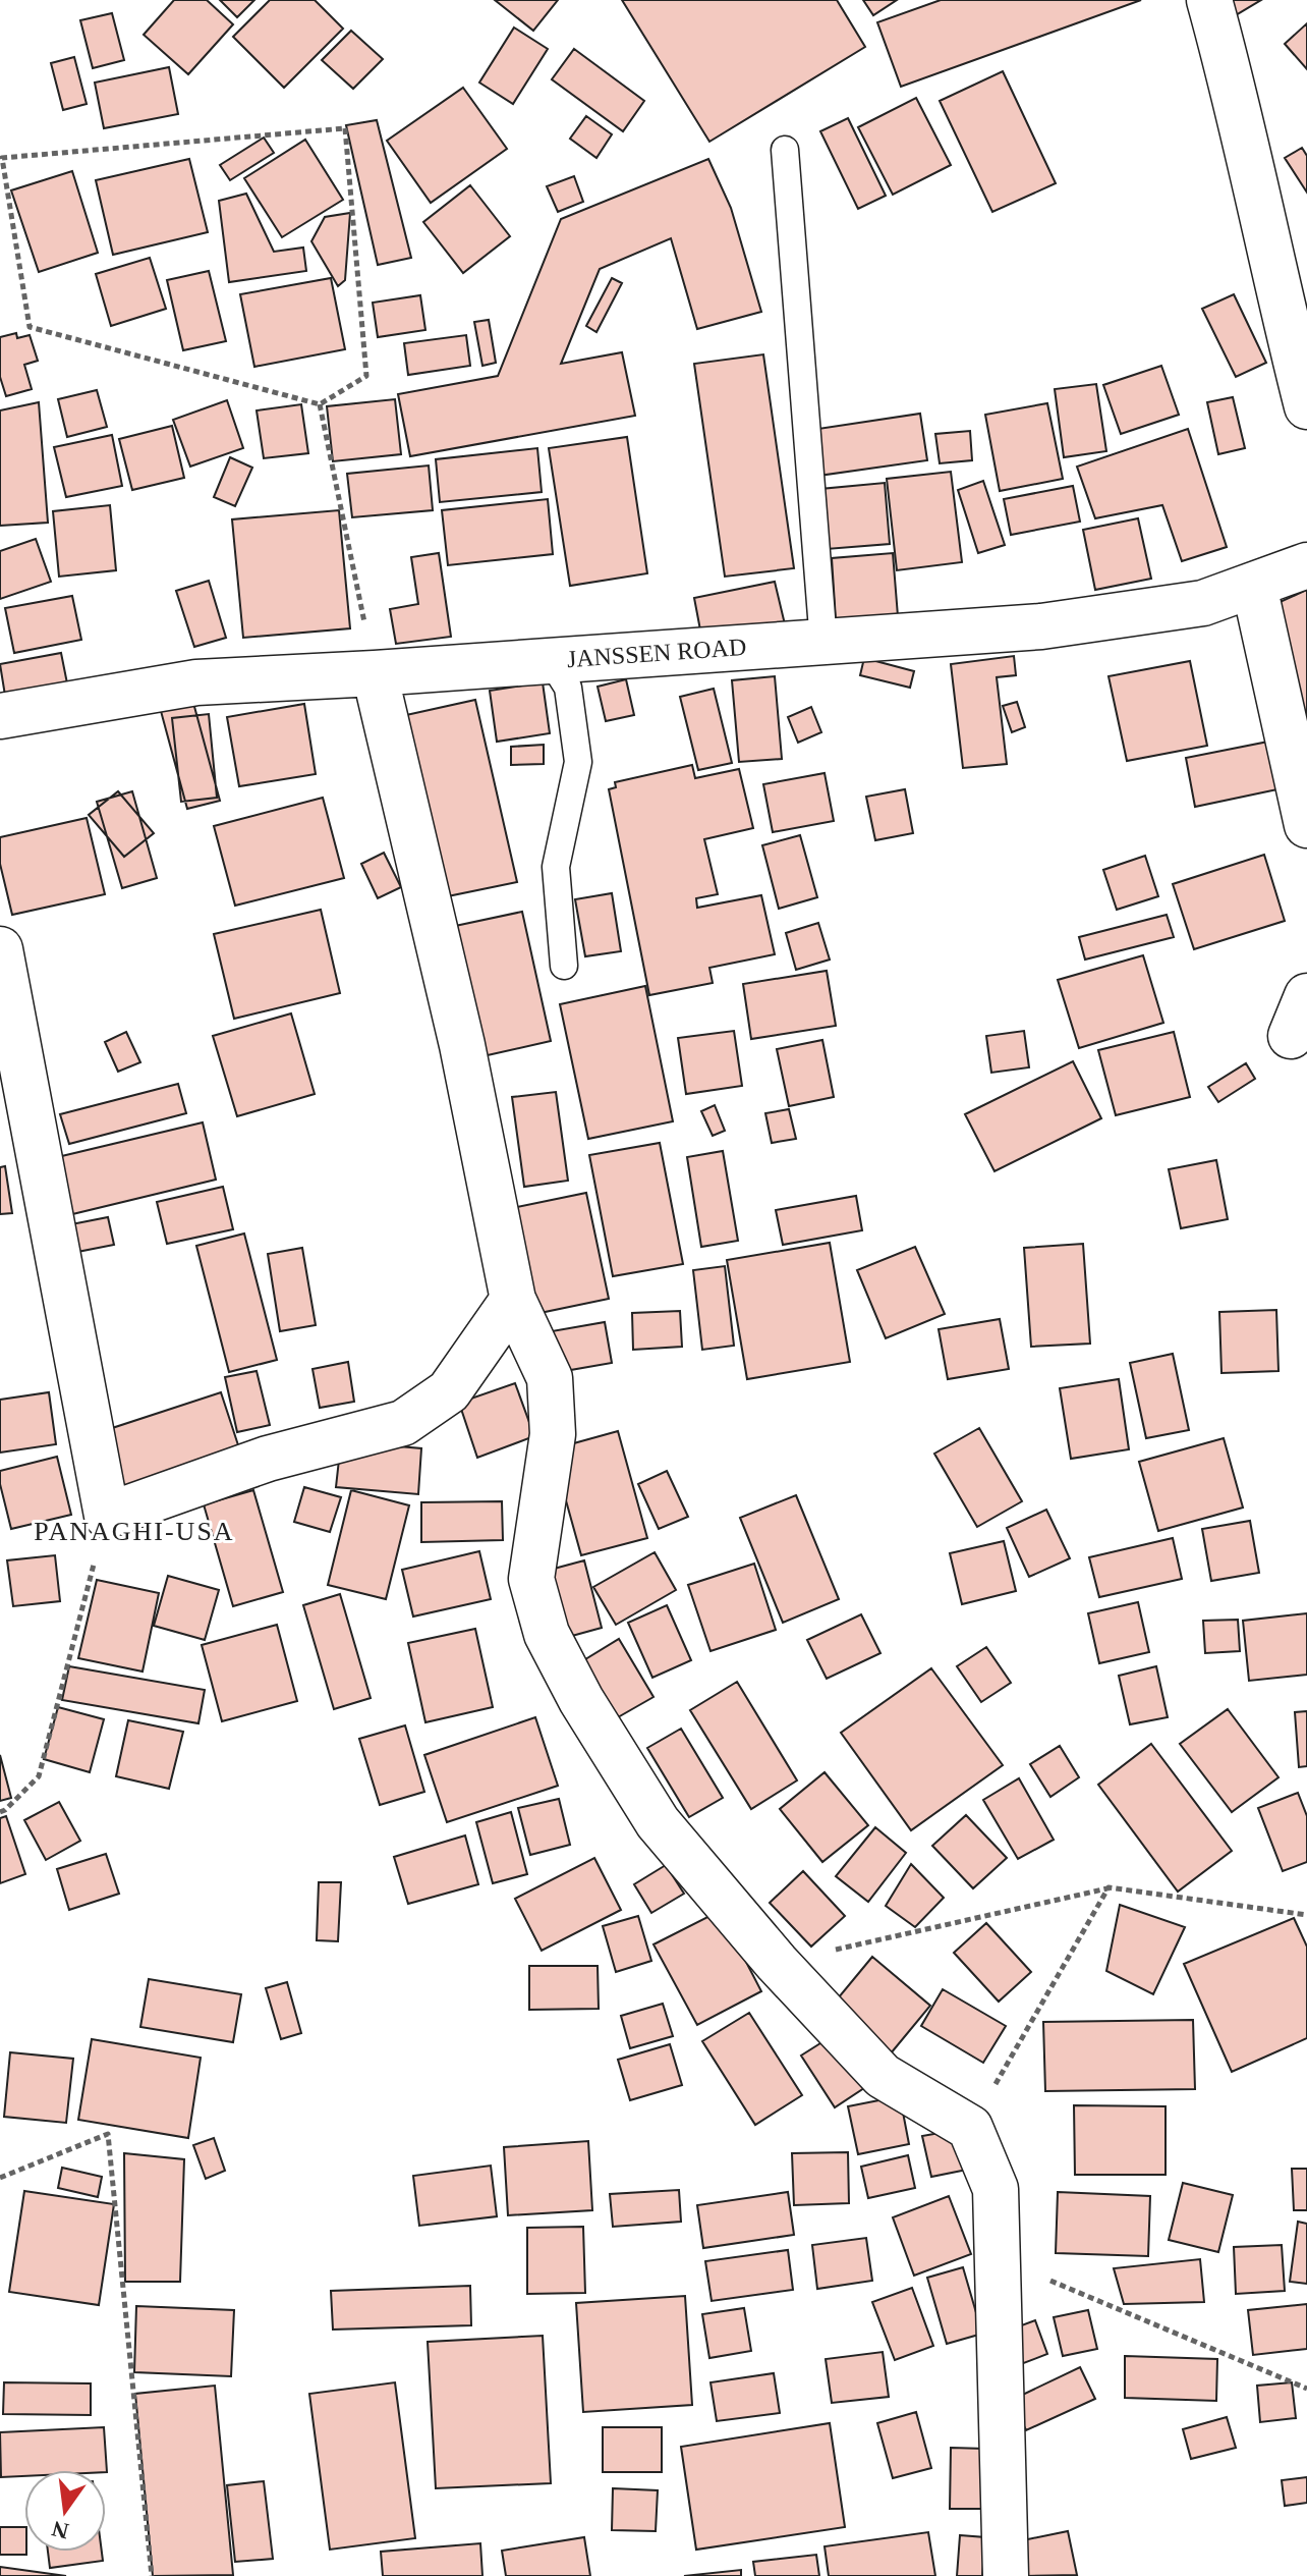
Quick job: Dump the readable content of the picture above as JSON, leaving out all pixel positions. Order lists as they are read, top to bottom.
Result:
{
  "streets": {
    "street": ["JANSSEN ROAD"]
  },
  "districts": ["PANAGHI-USA"],
  "north": "bottom"
}
